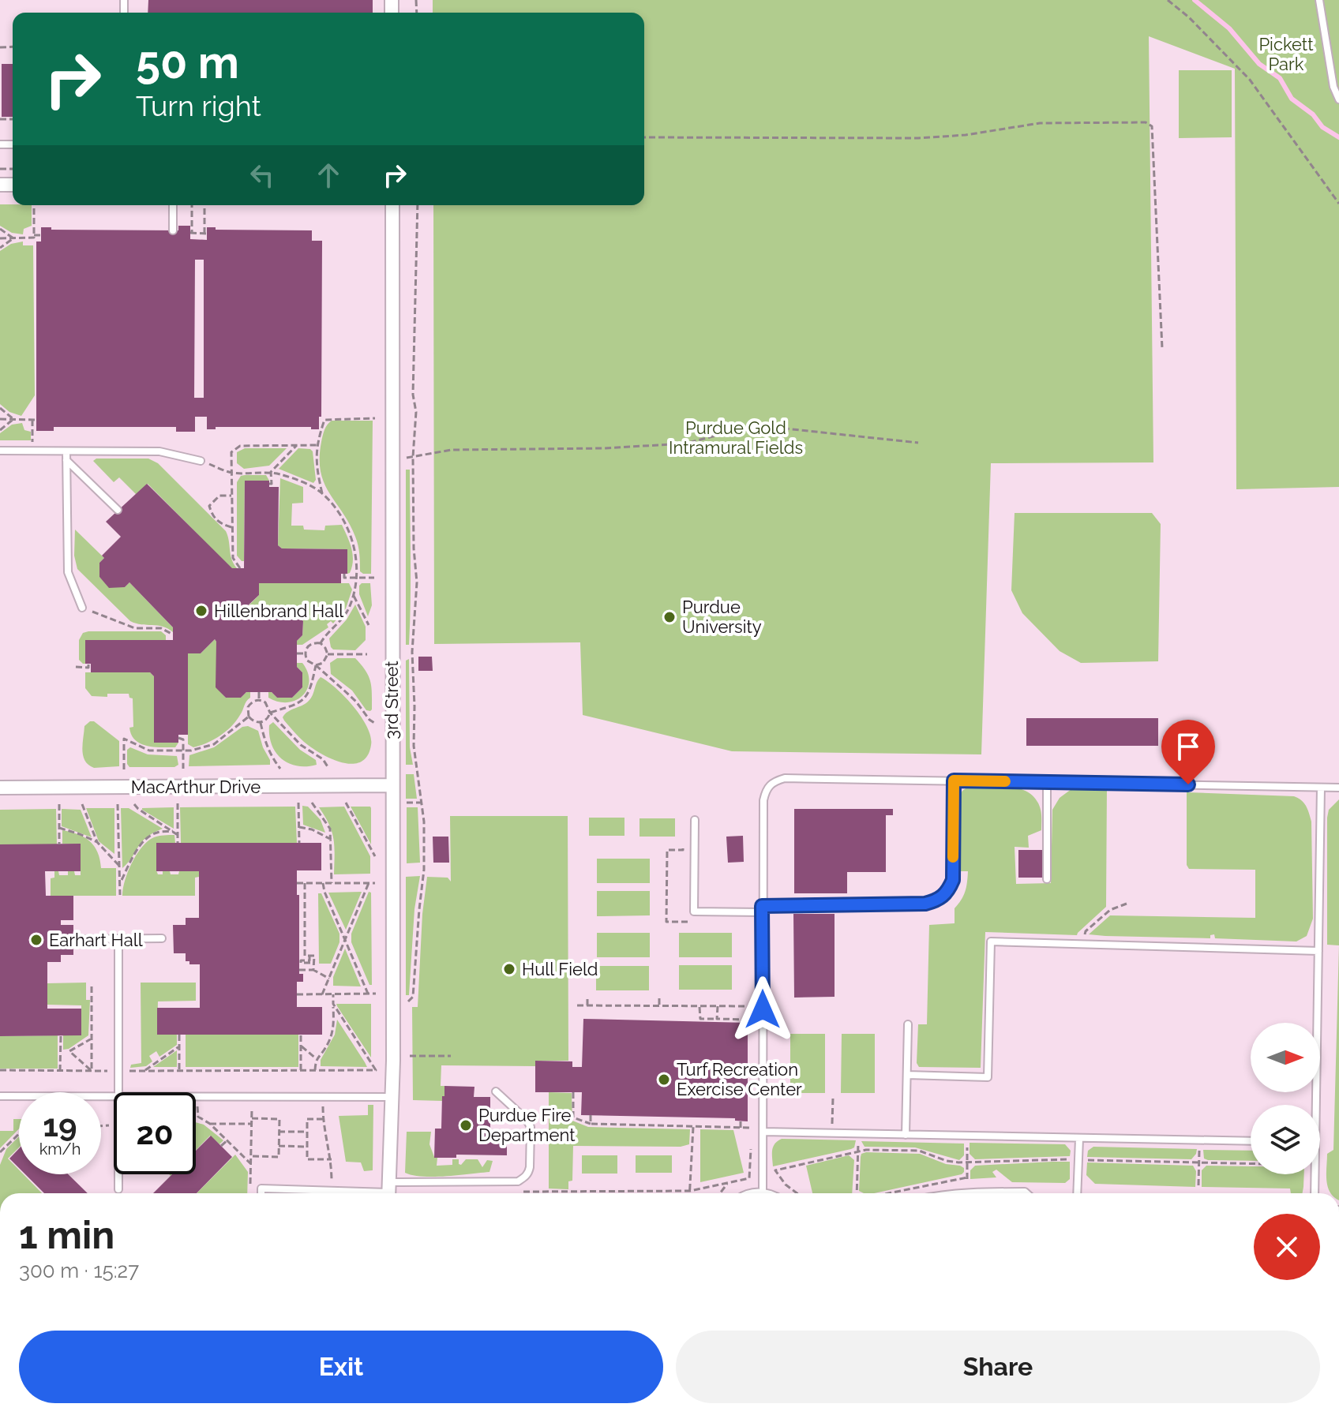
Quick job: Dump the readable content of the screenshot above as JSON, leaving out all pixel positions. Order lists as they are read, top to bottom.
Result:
{
  "streets": {
    "street": ["3rd Street", "MacArthur Drive"]
  },
  "crossings": [
    ["3rd Street", "MacArthur Drive"]
  ],
  "parks": ["Pickett Park", "Purdue Gold Intramural Fields"],
  "places": [
    "Hillenbrand Hall",
    "Purdue University",
    "Earhart Hall",
    "Hull Field",
    "Turf Recreation Exercise Center",
    "Purdue Fire Department"
  ],
  "north": "right",
  "page": {
    "turn": ["50 m", "Turn right"],
    "speed": "19 km/h",
    "limit": "20",
    "heading": ["1 min", "300 m · 15:27"],
    "buttons": ["Exit", "Share"]
  }
}
